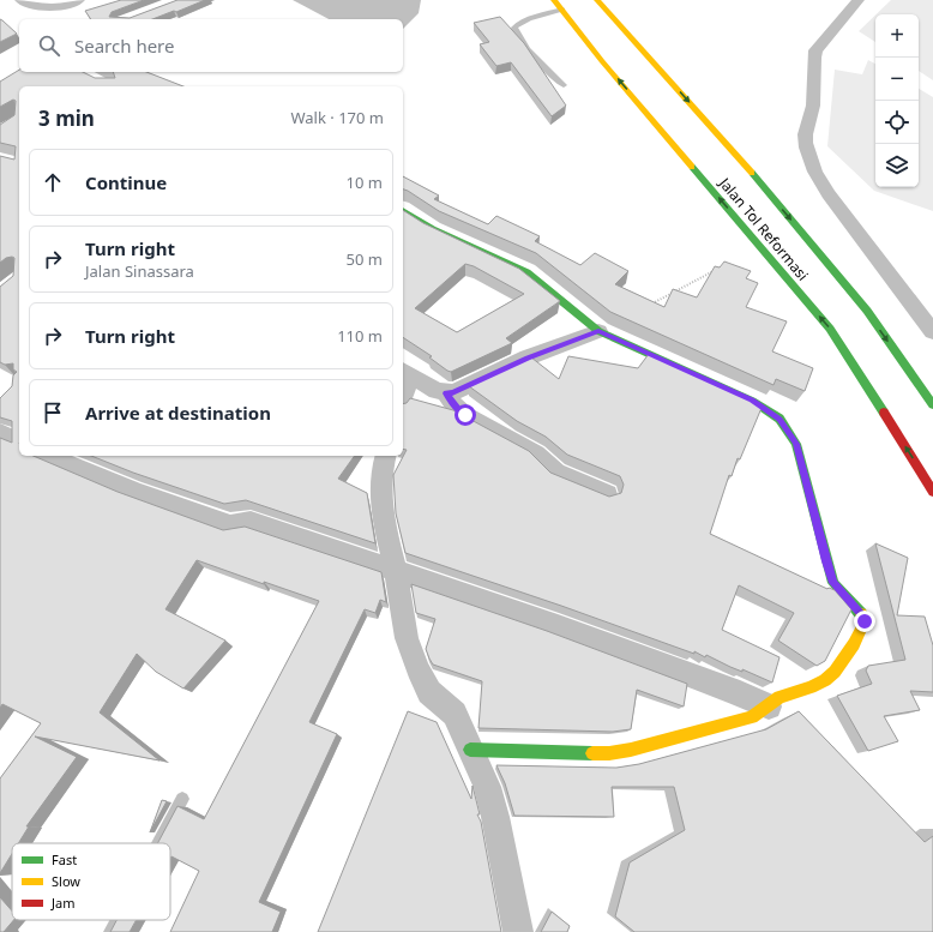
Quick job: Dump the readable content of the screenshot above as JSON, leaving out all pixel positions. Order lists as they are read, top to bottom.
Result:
{
  "streets": {
    "main road": ["Jalan Tol Reformasi"]
  },
  "legend": ["Fast", "Slow", "Jam"],
  "page": {
    "map_buttons": ["+", "−"],
    "search": "Search here",
    "heading": ["3 min", "Walk · 170 m"],
    "list": [
      ["Continue", "10 m"],
      ["Turn right", "Jalan Sinassara", "50 m"],
      ["Turn right", "110 m"],
      "Arrive at destination"
    ]
  }
}
